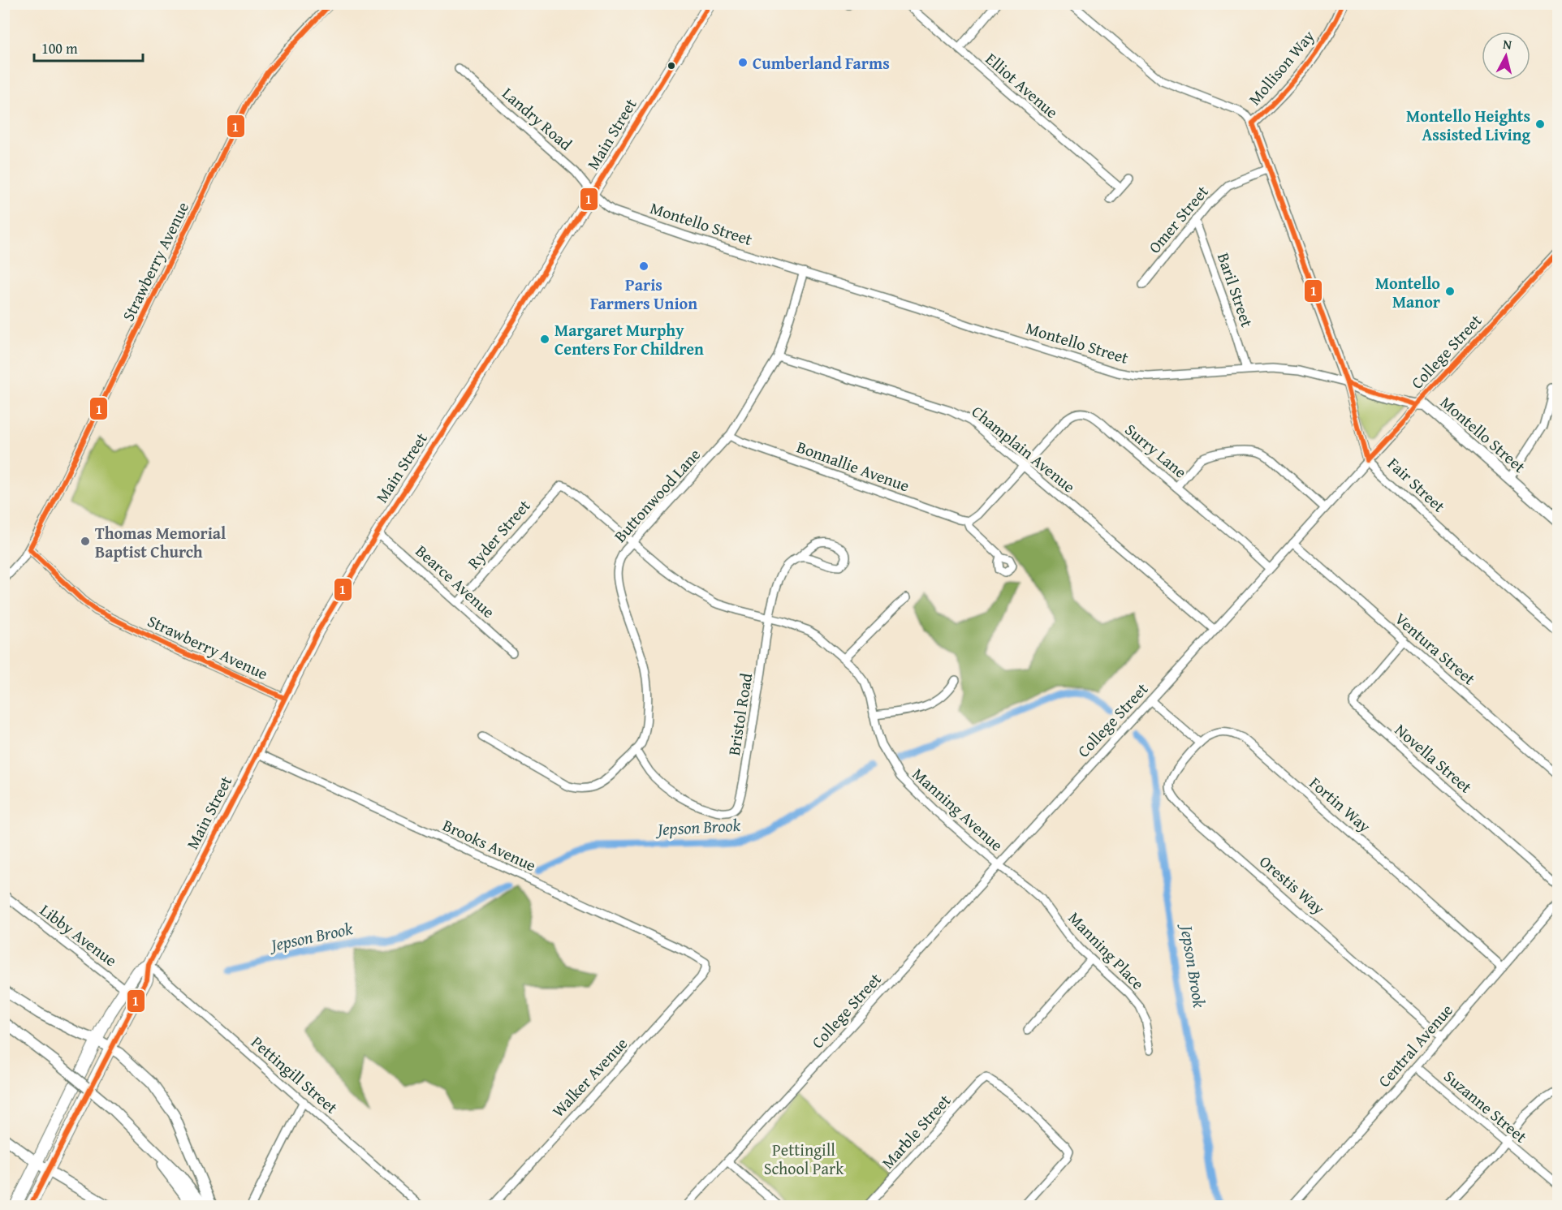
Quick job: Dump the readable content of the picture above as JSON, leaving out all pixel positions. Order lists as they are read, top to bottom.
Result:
{
  "streets": {
    "highway": ["Main Street"],
    "main road": ["Mollison Way", "Montello Street", "Fair Street"],
    "street": [
      "Elliot Avenue",
      "Landry Road",
      "Omer Street",
      "Strawberry Avenue",
      "Baril Street",
      "College Street",
      "Champlain Avenue",
      "Surry Lane",
      "Bonnallie Avenue",
      "Buttonwood Lane",
      "Ryder Street",
      "Bearce Avenue",
      "Ventura Street",
      "Bristol Road",
      "Novella Street",
      "Fortin Way",
      "Manning Avenue",
      "Brooks Avenue",
      "Orestis Way",
      "Libby Avenue",
      "Manning Place",
      "Central Avenue",
      "Pettingill Street",
      "Walker Avenue",
      "Suzanne Street",
      "Marble Street"
    ]
  },
  "crossings": [
    ["Mollison Way", "Fair Street"],
    ["Landry Road", "Main Street"],
    ["Landry Road", "Montello Street"],
    ["Main Street", "Montello Street"],
    ["Main Street", "Strawberry Avenue"],
    ["Main Street", "Bearce Avenue"],
    ["Main Street", "Brooks Avenue"],
    ["Main Street", "Libby Avenue"],
    ["Main Street", "Pettingill Street"],
    ["Omer Street", "Baril Street"],
    ["Omer Street", "Fair Street"],
    ["Montello Street", "Baril Street"],
    ["Montello Street", "College Street"],
    ["Montello Street", "Fair Street"],
    ["Montello Street", "Buttonwood Lane"],
    ["College Street", "Champlain Avenue"],
    ["College Street", "Surry Lane"],
    ["College Street", "Fair Street"],
    ["College Street", "Ventura Street"],
    ["College Street", "Manning Avenue"],
    ["College Street", "Manning Place"],
    ["Champlain Avenue", "Surry Lane"],
    ["Champlain Avenue", "Buttonwood Lane"],
    ["Bonnallie Avenue", "Buttonwood Lane"],
    ["Buttonwood Lane", "Bristol Road"],
    ["Buttonwood Lane", "Manning Avenue"],
    ["Ryder Street", "Bearce Avenue"],
    ["Ryder Street", "Manning Avenue"],
    ["Ventura Street", "Novella Street"],
    ["Bristol Road", "Manning Avenue"],
    ["Fortin Way", "Orestis Way"],
    ["Fortin Way", "Central Avenue"],
    ["Manning Avenue", "Manning Place"],
    ["Brooks Avenue", "Walker Avenue"],
    ["Orestis Way", "Central Avenue"],
    ["Central Avenue", "Suzanne Street"]
  ],
  "water": ["Jepson Brook"],
  "parks": ["Pettingill School Park"],
  "places": [
    "Cumberland Farms",
    "Montello Heights Assisted Living",
    "Paris Farmers Union",
    "Montello Manor",
    "Margaret Murphy Centers For Children",
    "Thomas Memorial Baptist Church"
  ],
  "lines": ["transit line 1"],
  "scale_bar": "100 m",
  "north": "top"
}
